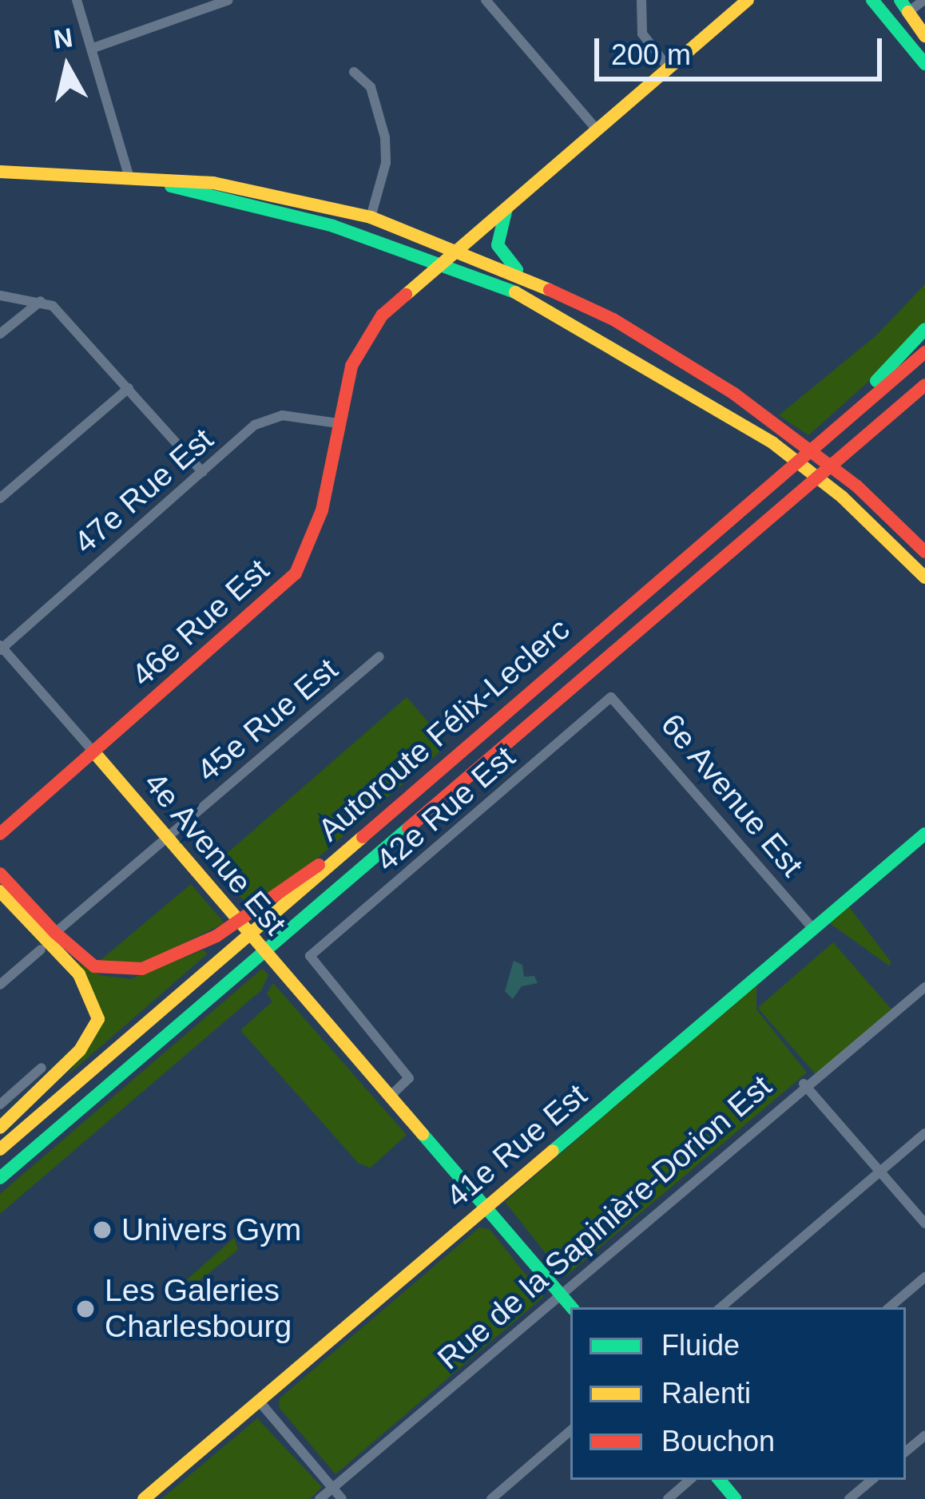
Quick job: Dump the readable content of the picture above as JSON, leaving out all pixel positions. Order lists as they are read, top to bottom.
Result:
{
  "streets": {
    "main road": [
      "46e Rue Est",
      "Autoroute Félix-Leclerc",
      "4e Avenue Est",
      "41e Rue Est"
    ],
    "street": [
      "47e Rue Est",
      "45e Rue Est",
      "6e Avenue Est",
      "42e Rue Est",
      "Rue de la Sapinière-Dorion Est"
    ]
  },
  "crossings": [
    ["47e Rue Est", "46e Rue Est"],
    ["47e Rue Est", "4e Avenue Est"],
    ["46e Rue Est", "4e Avenue Est"],
    ["45e Rue Est", "4e Avenue Est"],
    ["6e Avenue Est", "42e Rue Est"],
    ["6e Avenue Est", "41e Rue Est"],
    ["42e Rue Est", "4e Avenue Est"],
    ["4e Avenue Est", "41e Rue Est"],
    ["4e Avenue Est", "Rue de la Sapinière-Dorion Est"]
  ],
  "places": ["Univers Gym", "Les Galeries Charlesbourg"],
  "legend": ["Fluide", "Ralenti", "Bouchon"],
  "scale_bar": "200 m",
  "north": "top"
}
